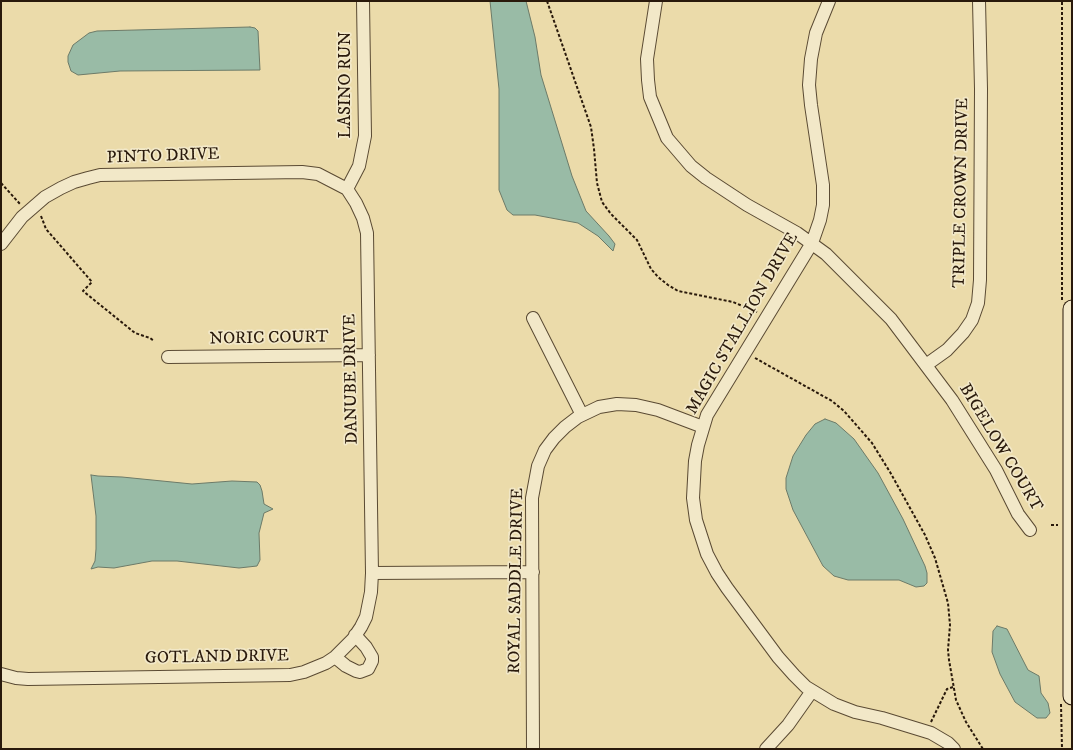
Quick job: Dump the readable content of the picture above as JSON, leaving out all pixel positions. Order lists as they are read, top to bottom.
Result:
{
  "streets": {
    "street": [
      "LASINO RUN",
      "PINTO DRIVE",
      "TRIPLE CROWN DRIVE",
      "MAGIC STALLION DRIVE",
      "NORIC COURT",
      "DANUBE DRIVE",
      "BIGELOW COURT",
      "ROYAL SADDLE DRIVE",
      "GOTLAND DRIVE"
    ]
  },
  "crossings": [
    ["LASINO RUN", "PINTO DRIVE"],
    ["LASINO RUN", "DANUBE DRIVE"],
    ["PINTO DRIVE", "DANUBE DRIVE"],
    ["TRIPLE CROWN DRIVE", "BIGELOW COURT"],
    ["MAGIC STALLION DRIVE", "BIGELOW COURT"],
    ["MAGIC STALLION DRIVE", "ROYAL SADDLE DRIVE"],
    ["NORIC COURT", "DANUBE DRIVE"],
    ["DANUBE DRIVE", "GOTLAND DRIVE"]
  ]
}
